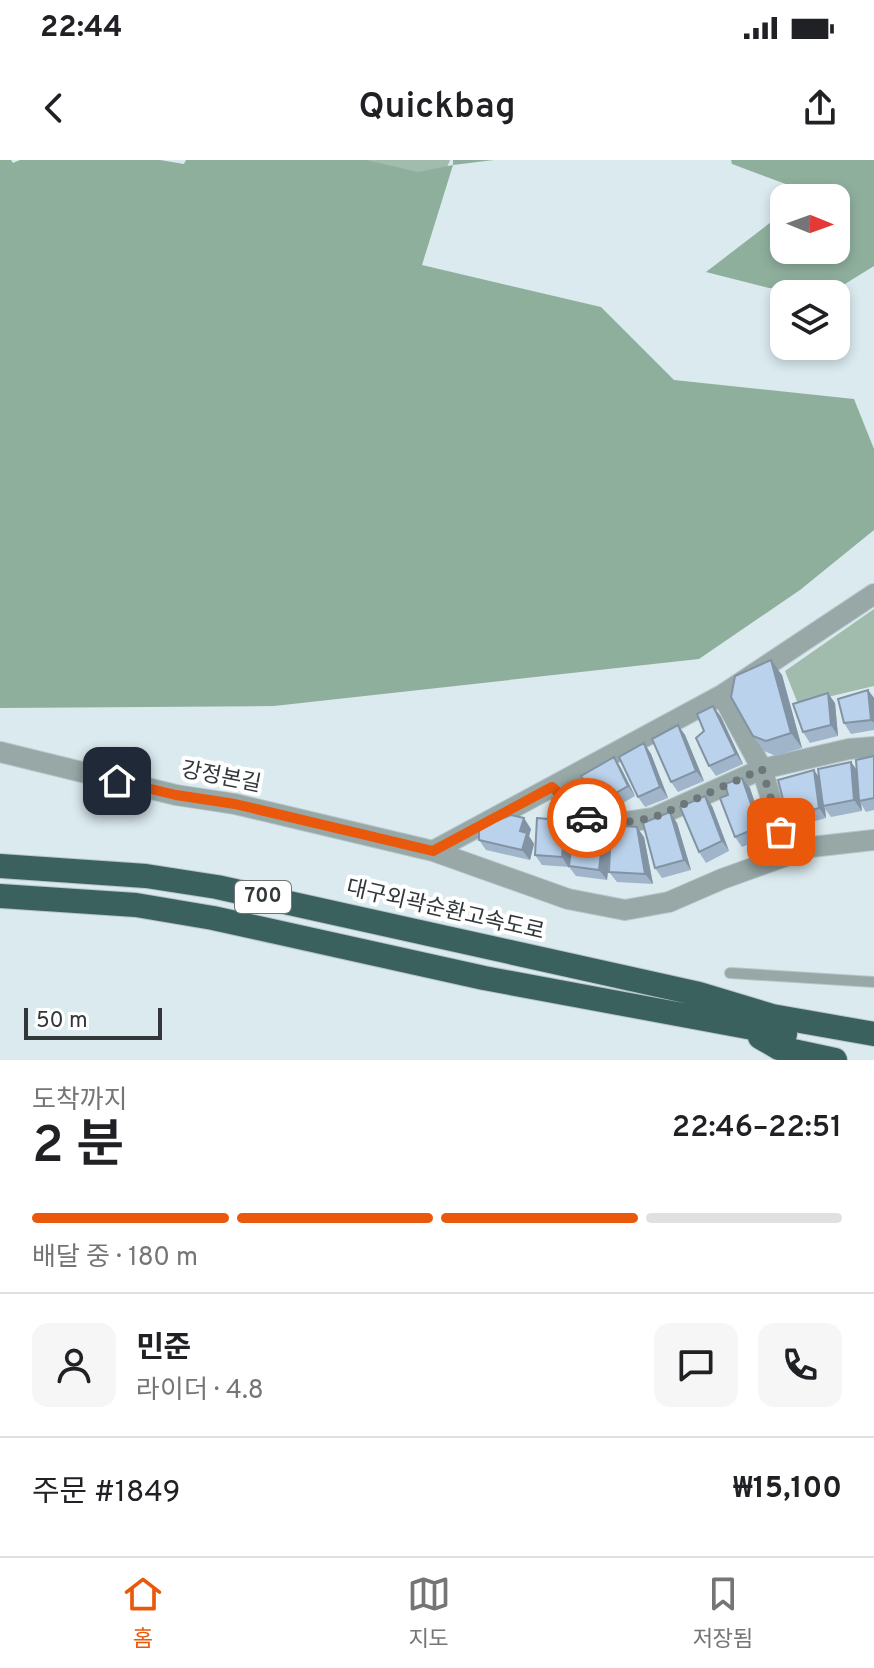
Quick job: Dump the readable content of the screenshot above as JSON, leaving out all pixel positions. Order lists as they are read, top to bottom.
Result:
{
  "streets": {
    "highway": ["700", "대구외곽순환고속도로"],
    "street": ["강정본길"]
  },
  "scale_bar": "50 m",
  "north": "right",
  "page": {
    "status": "22:44",
    "header": "Quickbag",
    "scale": "50 m",
    "heading": ["2 분", "도착까지", "22:46–22:51"],
    "panel": [
      "민준",
      "라이더 · 4.8",
      "주문 #1849",
      "₩15,100"
    ],
    "bar": "배달 중 · 180 m",
    "tabs": ["홈", "지도", "저장됨"]
  }
}
